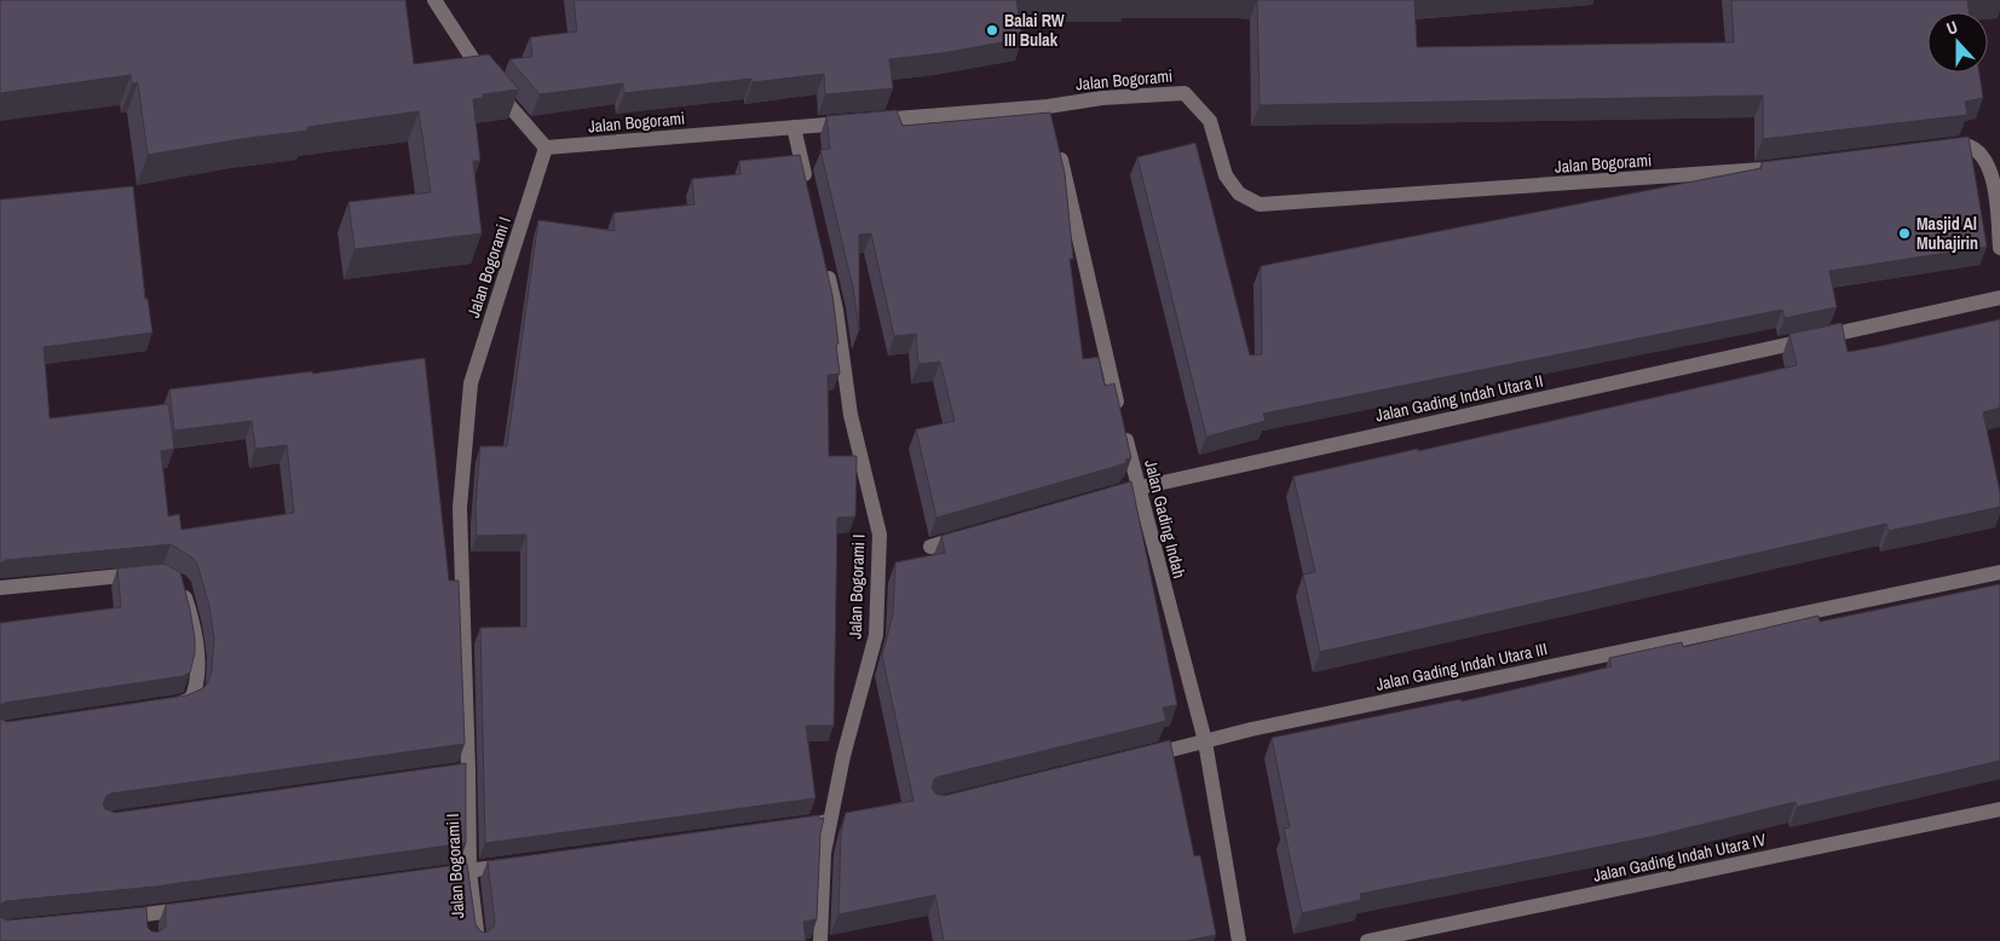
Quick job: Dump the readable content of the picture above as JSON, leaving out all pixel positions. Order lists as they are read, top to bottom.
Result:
{
  "streets": {
    "street": [
      "Jalan Bogorami",
      "Jalan Bogorami I",
      "Jalan Gading Indah Utara II",
      "Jalan Gading Indah",
      "Jalan Gading Indah Utara III",
      "Jalan Gading Indah Utara IV"
    ]
  },
  "crossings": [
    ["Jalan Bogorami", "Jalan Bogorami I"],
    ["Jalan Gading Indah Utara II", "Jalan Gading Indah"],
    ["Jalan Gading Indah", "Jalan Gading Indah Utara III"]
  ],
  "places": ["Balai RW III Bulak", "Masjid Al Muhajirin"],
  "north": "top"
}
